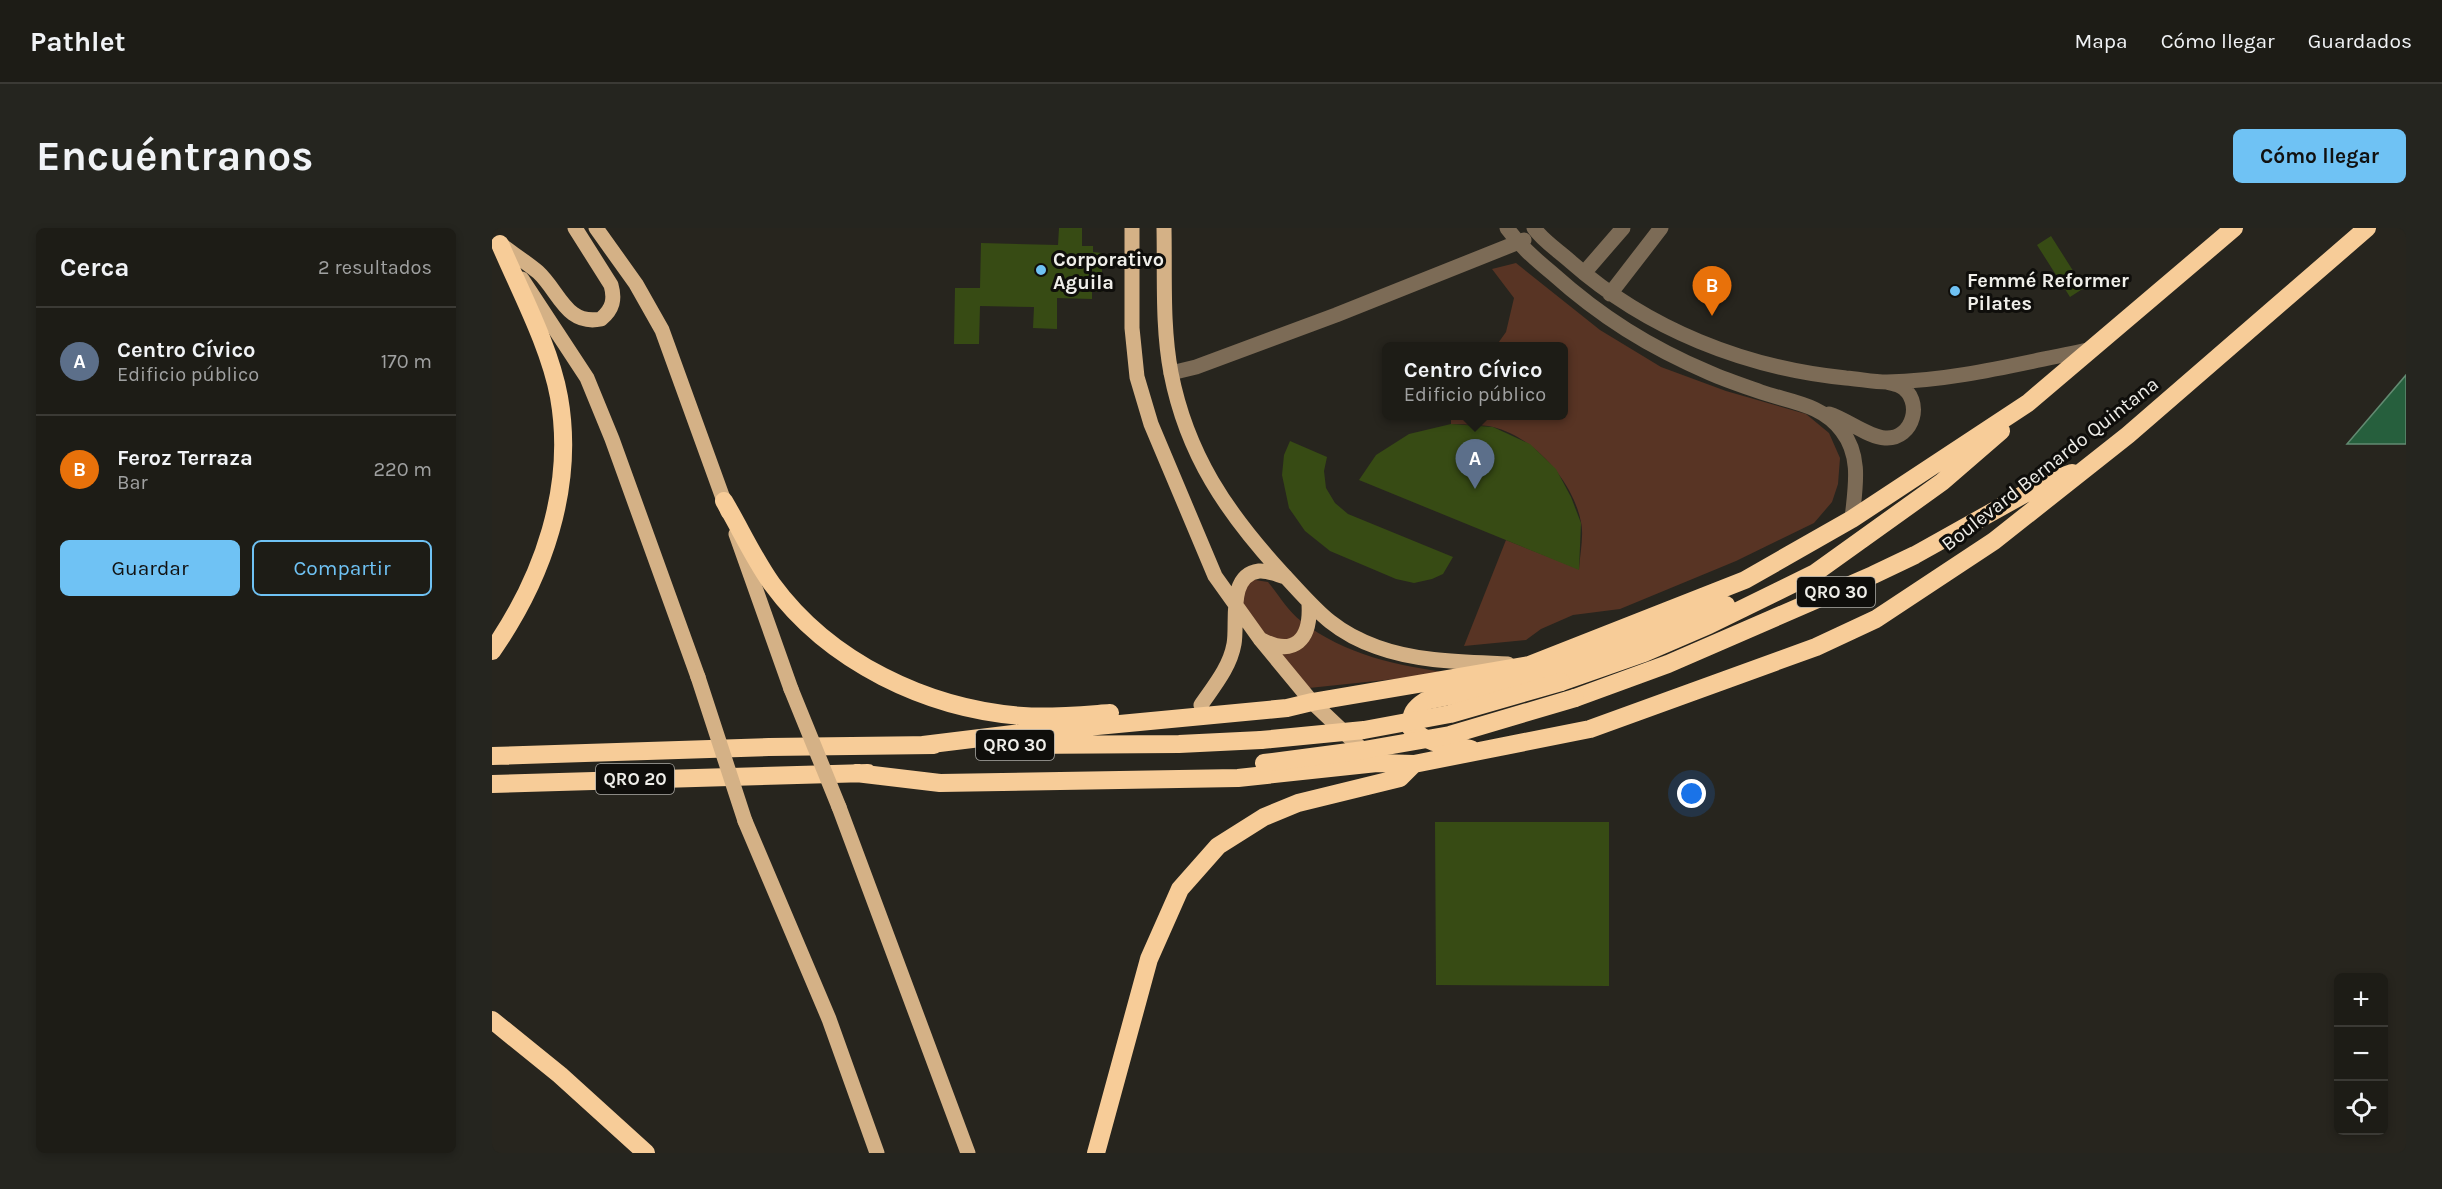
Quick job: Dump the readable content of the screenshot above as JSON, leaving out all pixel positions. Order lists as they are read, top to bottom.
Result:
{
  "streets": {
    "highway": ["Boulevard Bernardo Quintana", "QRO 30", "QRO 20"]
  },
  "crossings": [
    ["Boulevard Bernardo Quintana", "QRO 30"],
    ["QRO 30", "QRO 20"]
  ],
  "places": ["Corporativo Aguila", "Femmé Reformer Pilates"],
  "page": {
    "header": "Pathlet",
    "nav": ["Mapa", "Cómo llegar", "Guardados"],
    "buttons": [
      "Cómo llegar",
      ["Guardar", "Compartir"]
    ],
    "title": "Encuéntranos",
    "heading": ["Cerca", "2 resultados"],
    "pins": ["B", "A"],
    "list": [
      {
        "mark": "A",
        "name": "Centro Cívico",
        "note": "Edificio público",
        "value": "170 m"
      },
      {
        "mark": "B",
        "name": "Feroz Terraza",
        "note": "Bar",
        "value": "220 m"
      }
    ],
    "popup": ["Centro Cívico", "Edificio público"],
    "map_buttons": ["+", "−"]
  }
}
